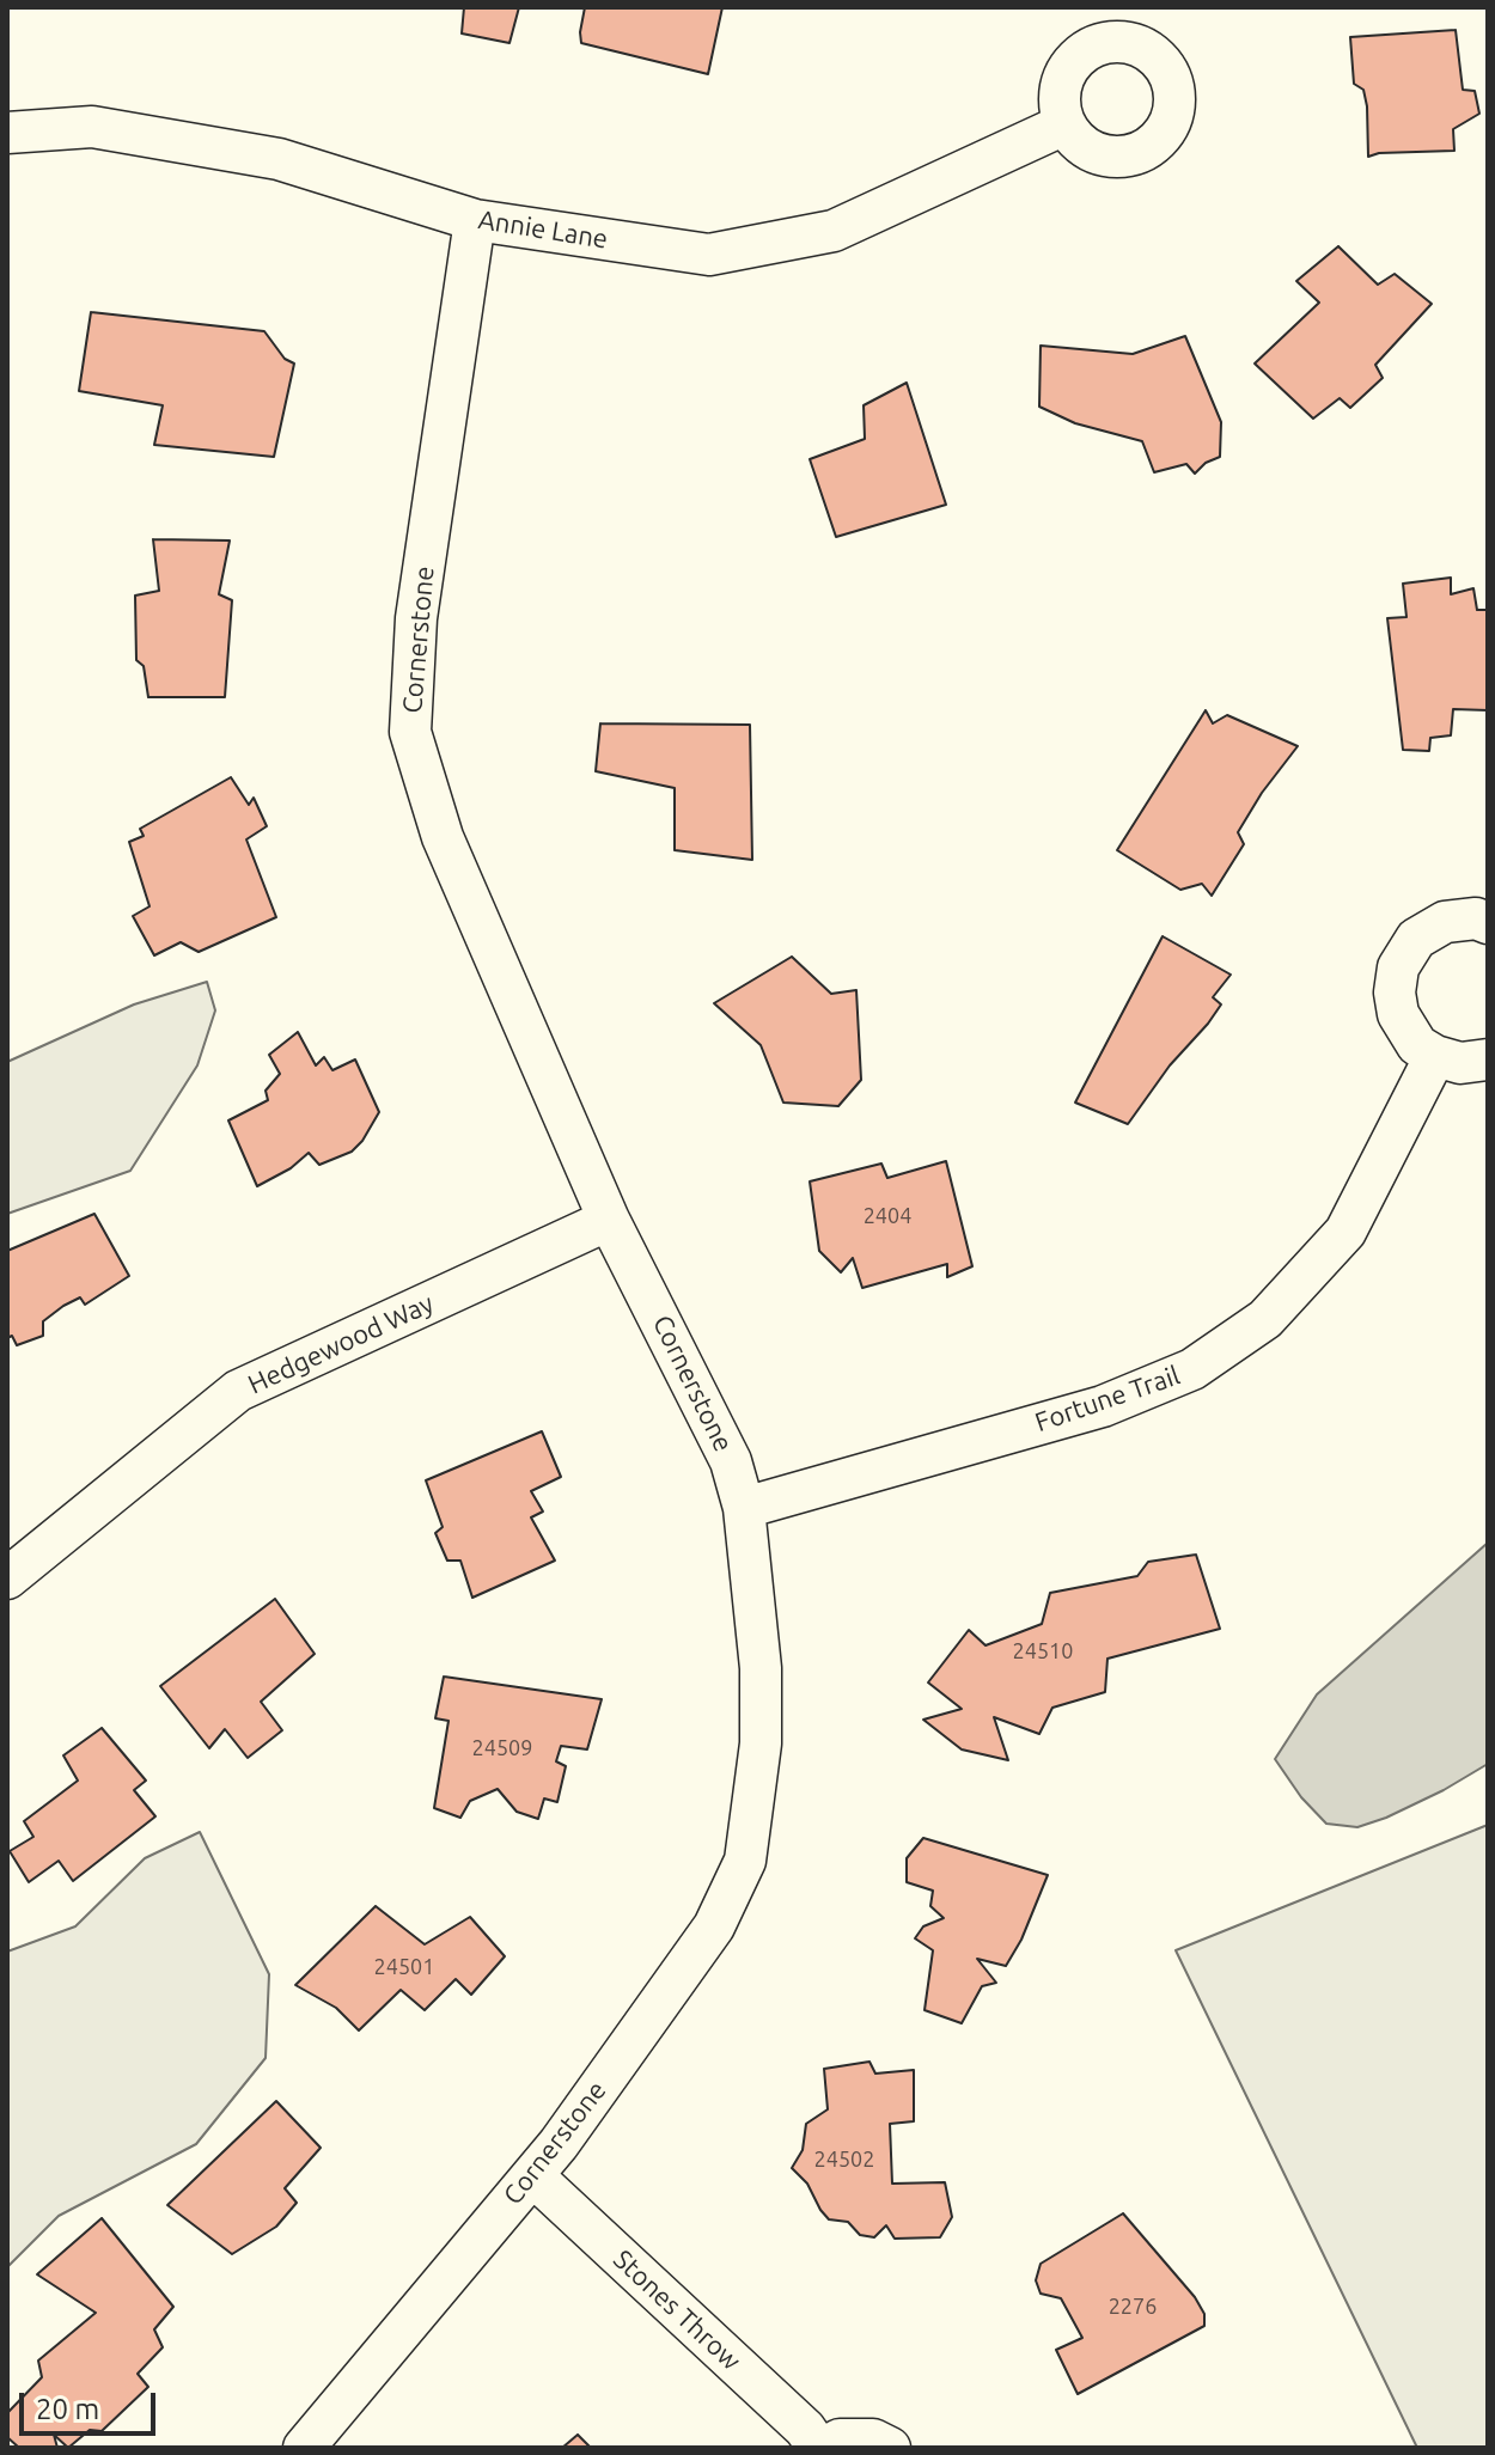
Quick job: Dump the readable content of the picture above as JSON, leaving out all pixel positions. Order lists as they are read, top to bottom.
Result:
{
  "streets": {
    "street": [
      "Annie Lane",
      "Cornerstone",
      "Hedgewood Way",
      "Fortune Trail",
      "Stones Throw"
    ]
  },
  "crossings": [
    ["Annie Lane", "Cornerstone"],
    ["Cornerstone", "Hedgewood Way"],
    ["Cornerstone", "Fortune Trail"],
    ["Cornerstone", "Stones Throw"]
  ],
  "house_numbers": [
    "2404",
    "24510",
    "24509",
    "24501",
    "24502",
    "2276"
  ],
  "scale_bar": "20 m"
}
